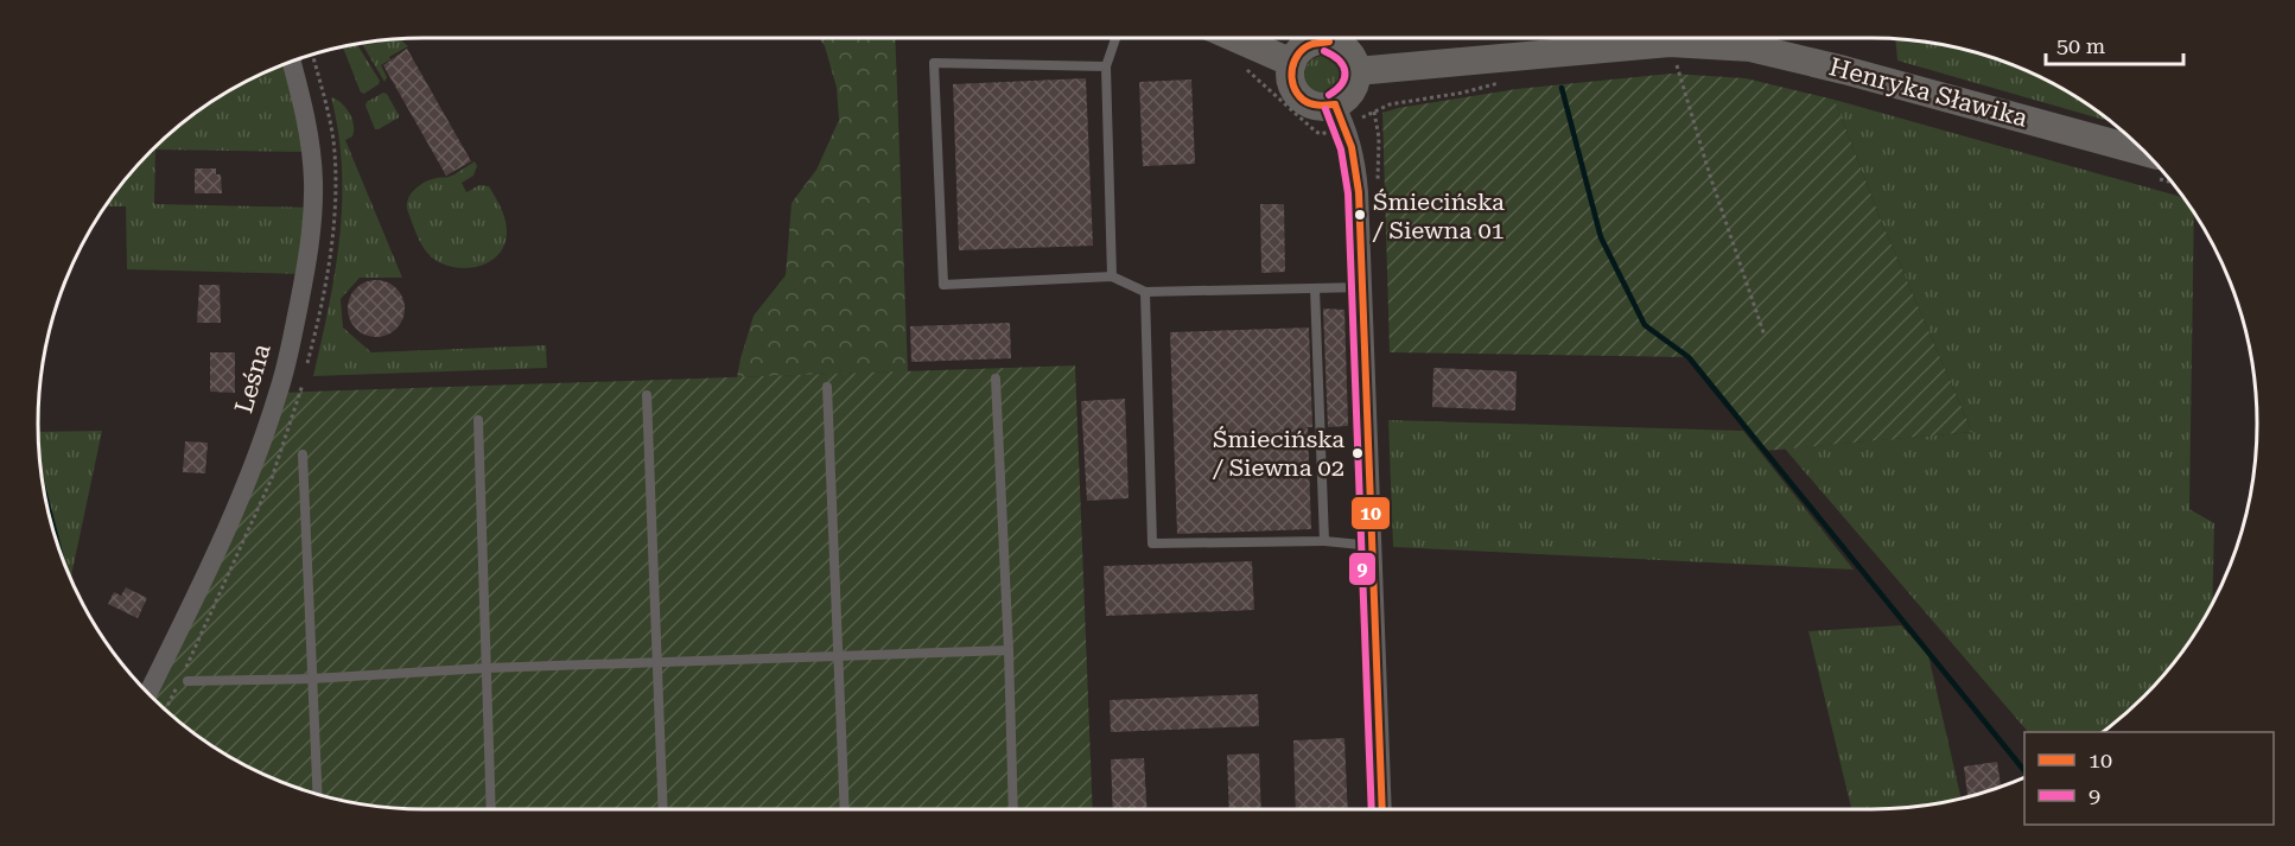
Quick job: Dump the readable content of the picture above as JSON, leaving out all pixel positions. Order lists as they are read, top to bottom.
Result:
{
  "streets": {
    "main road": ["Henryka Sławika"],
    "street": ["Leśna"]
  },
  "places": ["Śmiecińska / Siewna 01", "Śmiecińska / Siewna 02"],
  "lines": ["transit line 10", "transit line 9"],
  "legend": ["10", "9"],
  "scale_bar": "50 m"
}
